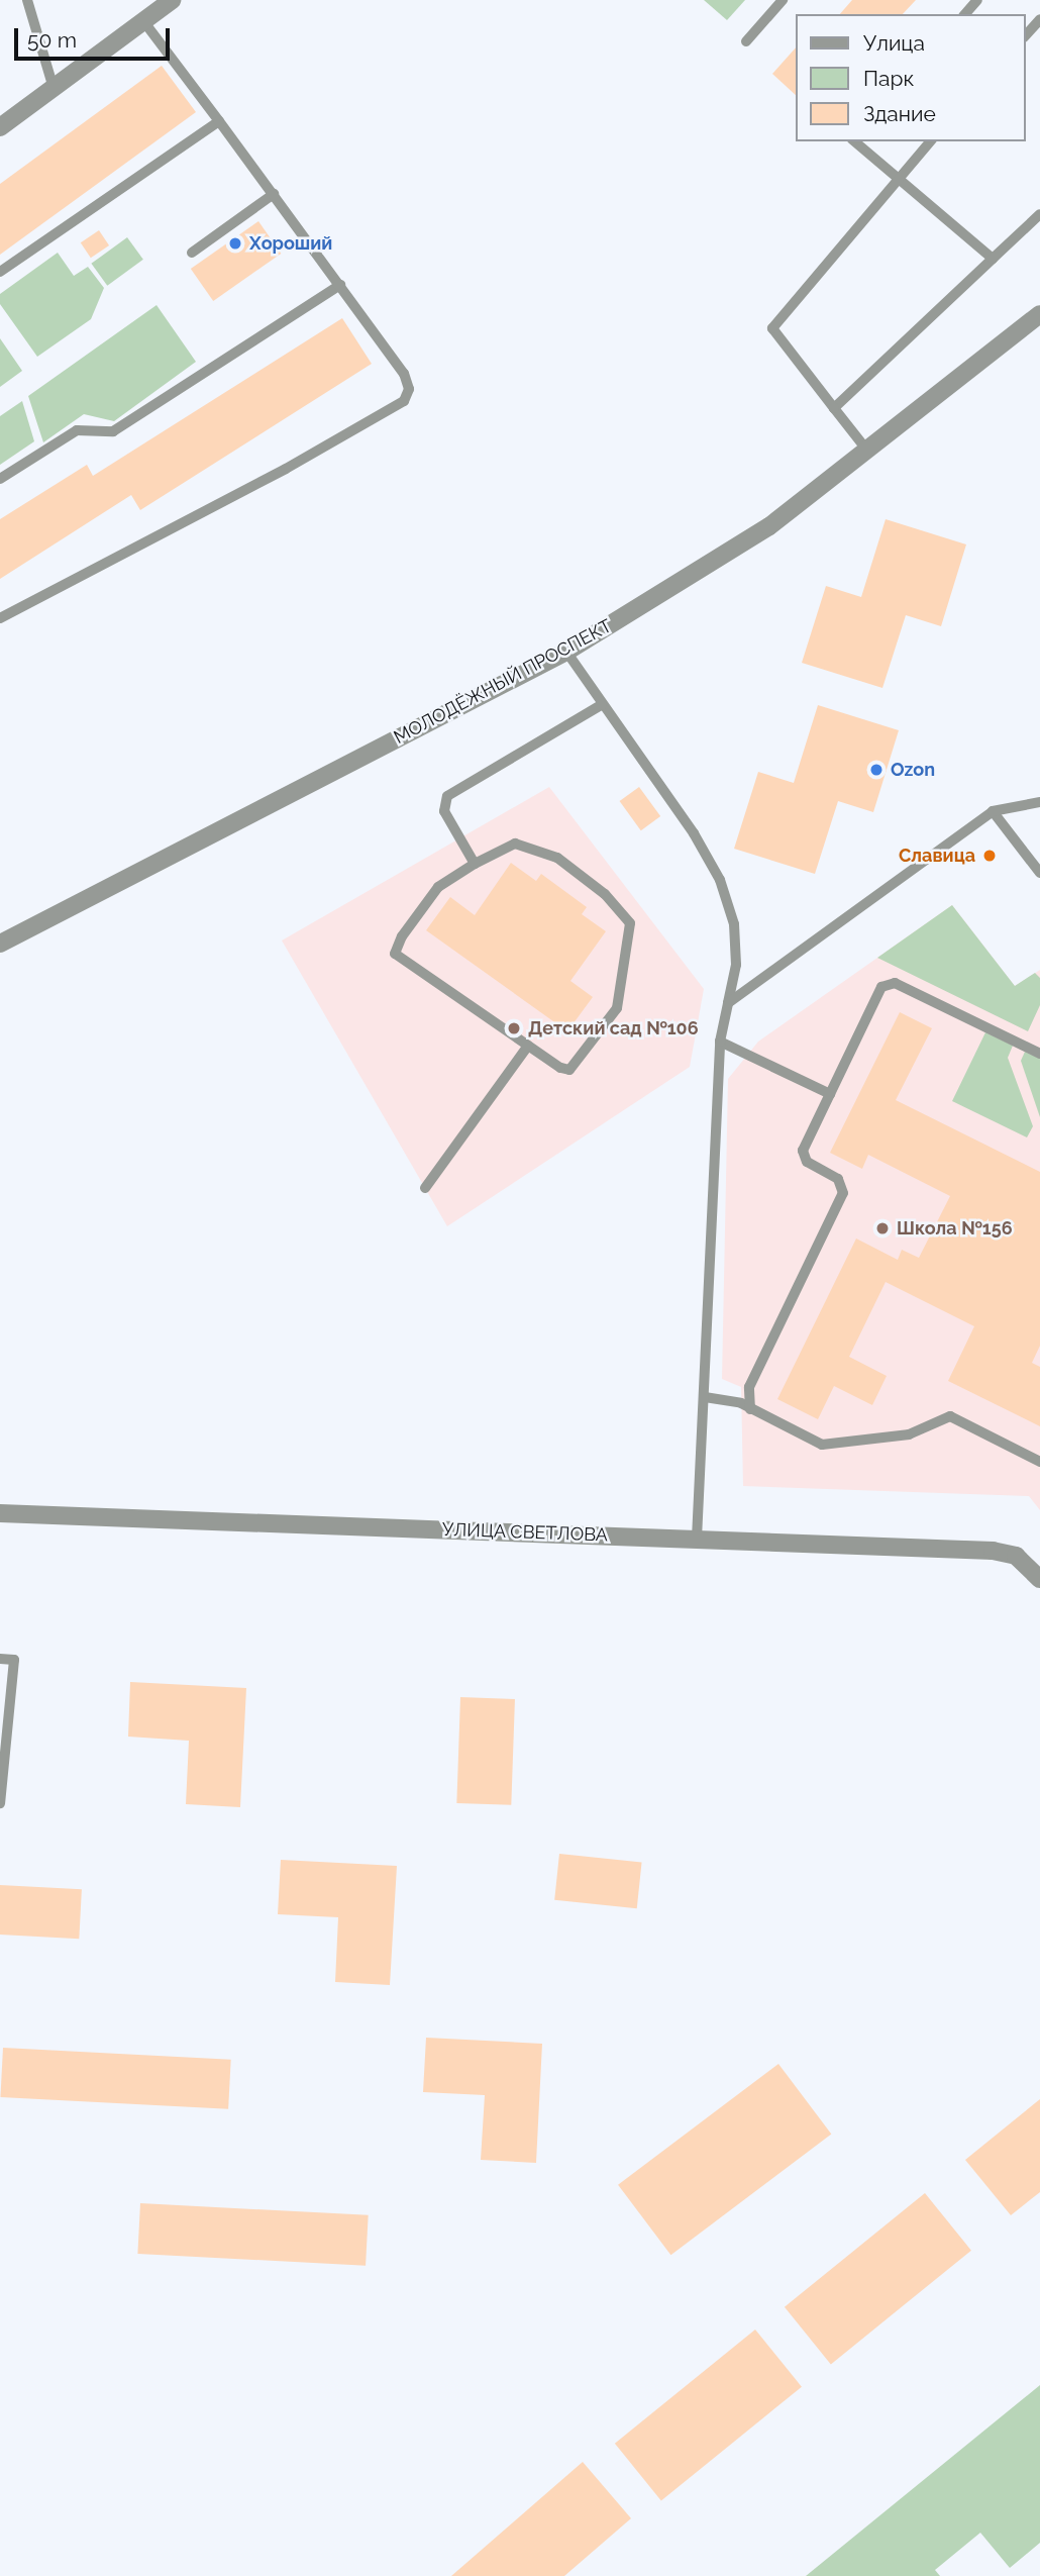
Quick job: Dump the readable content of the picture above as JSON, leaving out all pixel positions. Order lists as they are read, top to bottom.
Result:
{
  "streets": {
    "street": ["МОЛОДЁЖНЫЙ ПРОСПЕКТ", "УЛИЦА СВЕТЛОВА"]
  },
  "places": [
    "Хороший",
    "Ozon",
    "Славица",
    "Детский сад №106",
    "Школа №156"
  ],
  "legend": ["Улица", "Парк", "Здание"],
  "scale_bar": "50 m"
}
